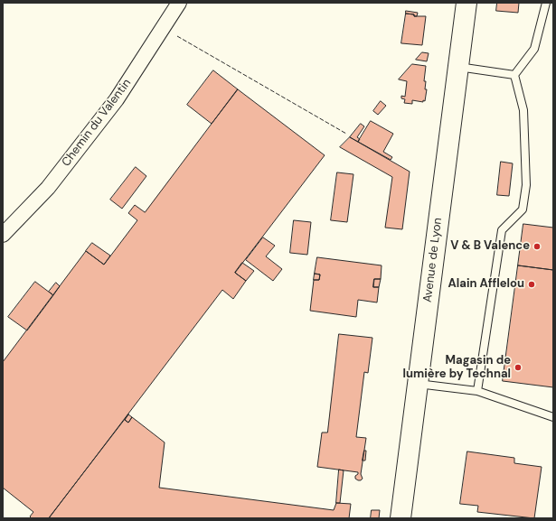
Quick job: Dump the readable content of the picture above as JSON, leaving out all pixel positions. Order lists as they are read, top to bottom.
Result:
{
  "streets": {
    "main road": ["Avenue de Lyon"],
    "street": ["Chemin du Valentin"]
  },
  "places": ["V & B Valence", "Alain Afflelou", "Magasin de lumière by Technal"]
}
